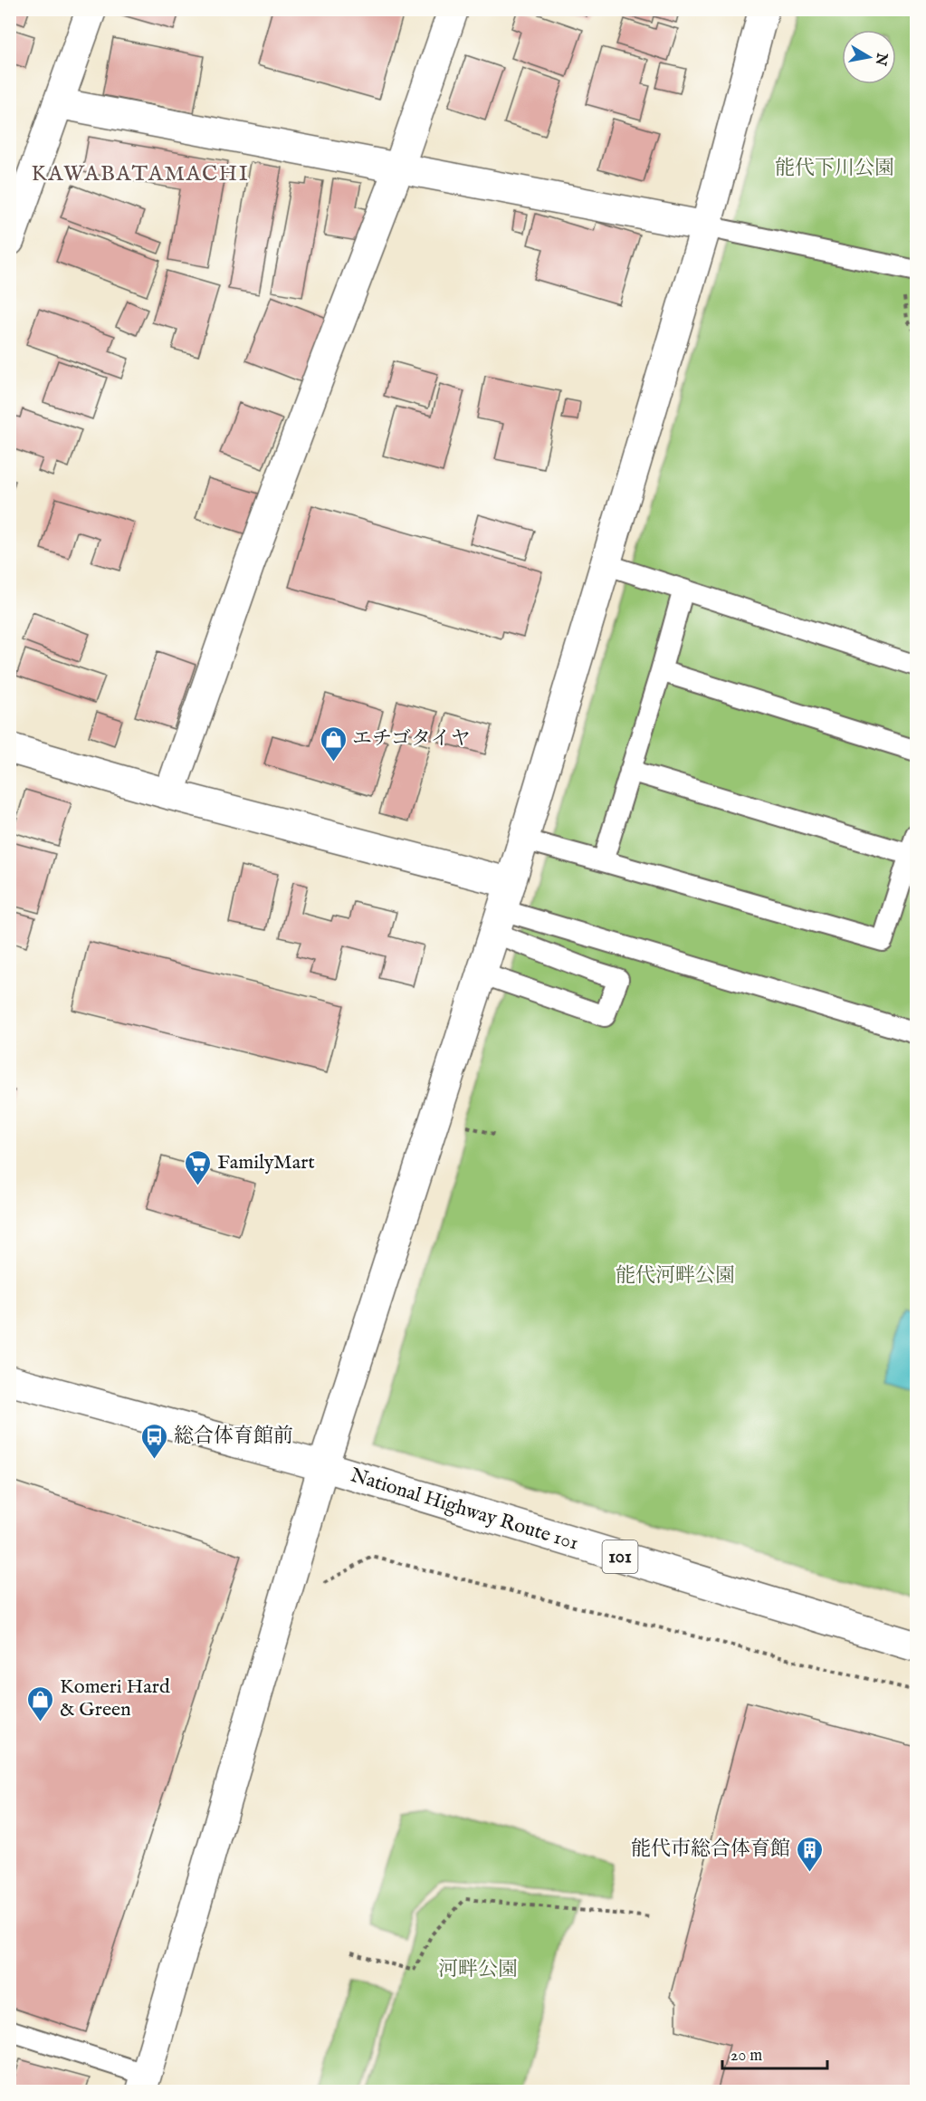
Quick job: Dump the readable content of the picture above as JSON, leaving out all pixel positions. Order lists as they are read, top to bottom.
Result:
{
  "streets": {
    "main road": ["National Highway Route 101", "101"]
  },
  "districts": ["KAWABATAMACHI"],
  "parks": ["能代下川公園", "能代河畔公園", "河畔公園"],
  "places": {
    "shop": ["エチゴタイヤ", "Komeri Hard & Green"],
    "supermarket": ["FamilyMart"],
    "bus stop": ["総合体育館前"],
    "building": ["能代市総合体育館"]
  },
  "scale_bar": "20 m",
  "north": "right"
}
